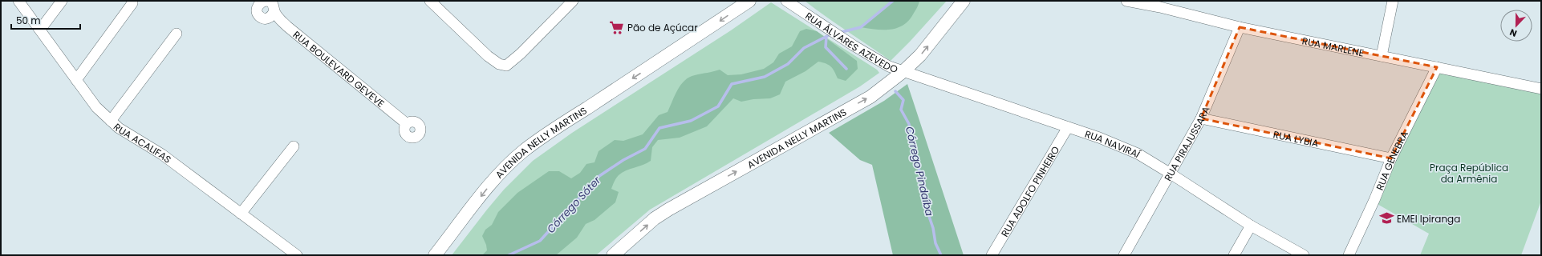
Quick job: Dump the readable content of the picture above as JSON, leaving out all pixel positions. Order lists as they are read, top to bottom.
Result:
{
  "streets": {
    "main road": ["AVENIDA NELLY MARTINS"],
    "street": [
      "RUA ÁLVARES AZEVEDO",
      "RUA MARLENE",
      "RUA BOULEVARD GEVEVE",
      "RUA LYBIA",
      "RUA ACALIFAS",
      "RUA PIRAJUSSARA",
      "RUA NAVIRAÍ",
      "RUA GENEBRA",
      "RUA ADOLFO PINHEIRO"
    ]
  },
  "crossings": [
    ["RUA ÁLVARES AZEVEDO", "AVENIDA NELLY MARTINS"],
    ["RUA ÁLVARES AZEVEDO", "RUA NAVIRAÍ"],
    ["RUA MARLENE", "RUA PIRAJUSSARA"],
    ["RUA MARLENE", "RUA GENEBRA"],
    ["AVENIDA NELLY MARTINS", "RUA NAVIRAÍ"],
    ["RUA LYBIA", "RUA PIRAJUSSARA"],
    ["RUA LYBIA", "RUA GENEBRA"],
    ["RUA PIRAJUSSARA", "RUA NAVIRAÍ"],
    ["RUA NAVIRAÍ", "RUA ADOLFO PINHEIRO"]
  ],
  "water": ["Córrego Pindaíba", "Córrego Sóter"],
  "parks": ["Praça República da Armênia"],
  "places": {
    "supermarket": ["Pão de Açúcar"],
    "school or university": ["EMEI Ipiranga"]
  },
  "scale_bar": "50 m",
  "north": "bottom"
}
